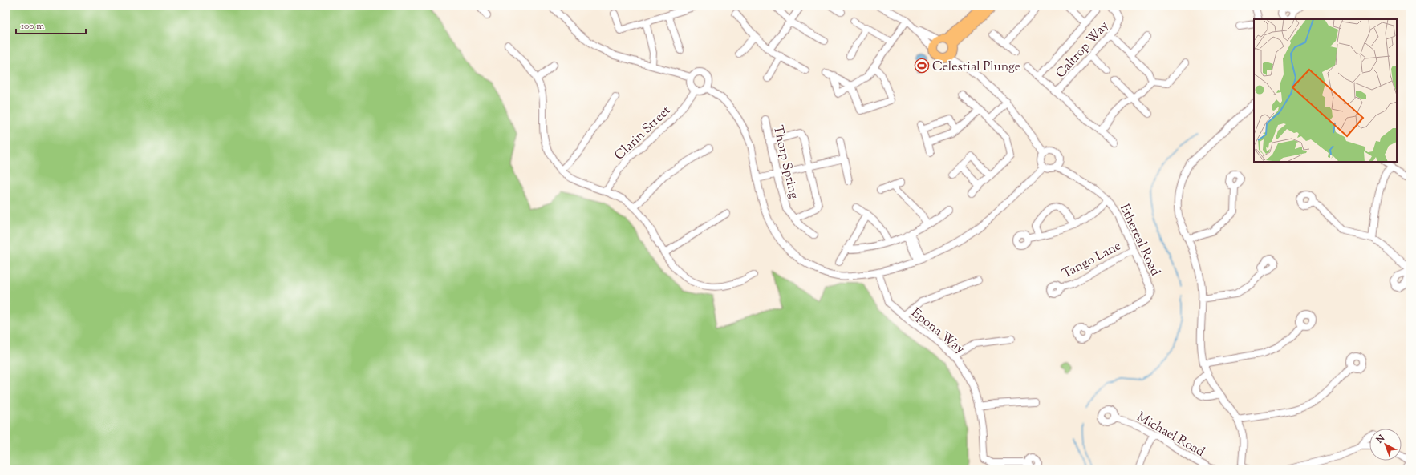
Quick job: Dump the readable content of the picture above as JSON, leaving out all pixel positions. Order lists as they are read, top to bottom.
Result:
{
  "streets": {
    "street": [
      "Caltrop Way",
      "Clarin Street",
      "Thorp Spring",
      "Ethereal Road",
      "Tango Lane",
      "Epona Way",
      "Michael Road"
    ]
  },
  "crossings": [
    ["Ethereal Road", "Tango Lane"]
  ],
  "places": {
    "sports": ["Celestial Plunge"]
  },
  "scale_bar": "100 m",
  "north": "top left"
}
